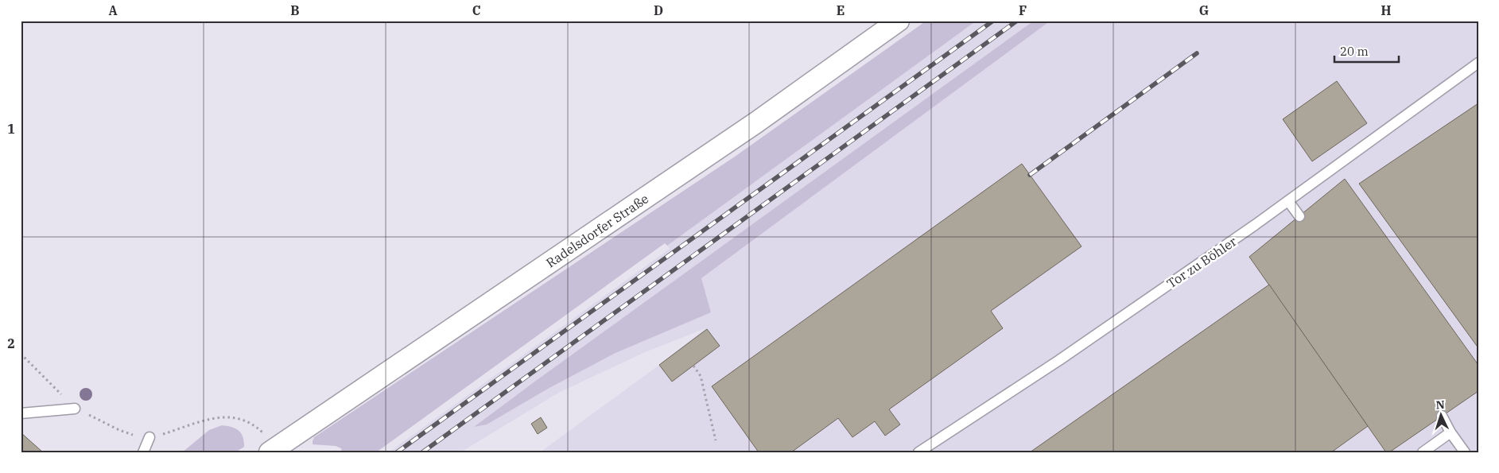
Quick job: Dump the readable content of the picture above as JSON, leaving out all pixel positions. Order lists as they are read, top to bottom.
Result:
{
  "streets": {
    "street": ["Radelsdorfer Straße"],
    "lane": ["Tor zu Böhler"]
  },
  "scale_bar": "20 m",
  "north": "top",
  "grid": {
    "columns": [
      "A",
      "B",
      "C",
      "D",
      "E",
      "F",
      "G",
      "H"
    ],
    "rows": ["1", "2"]
  }
}
